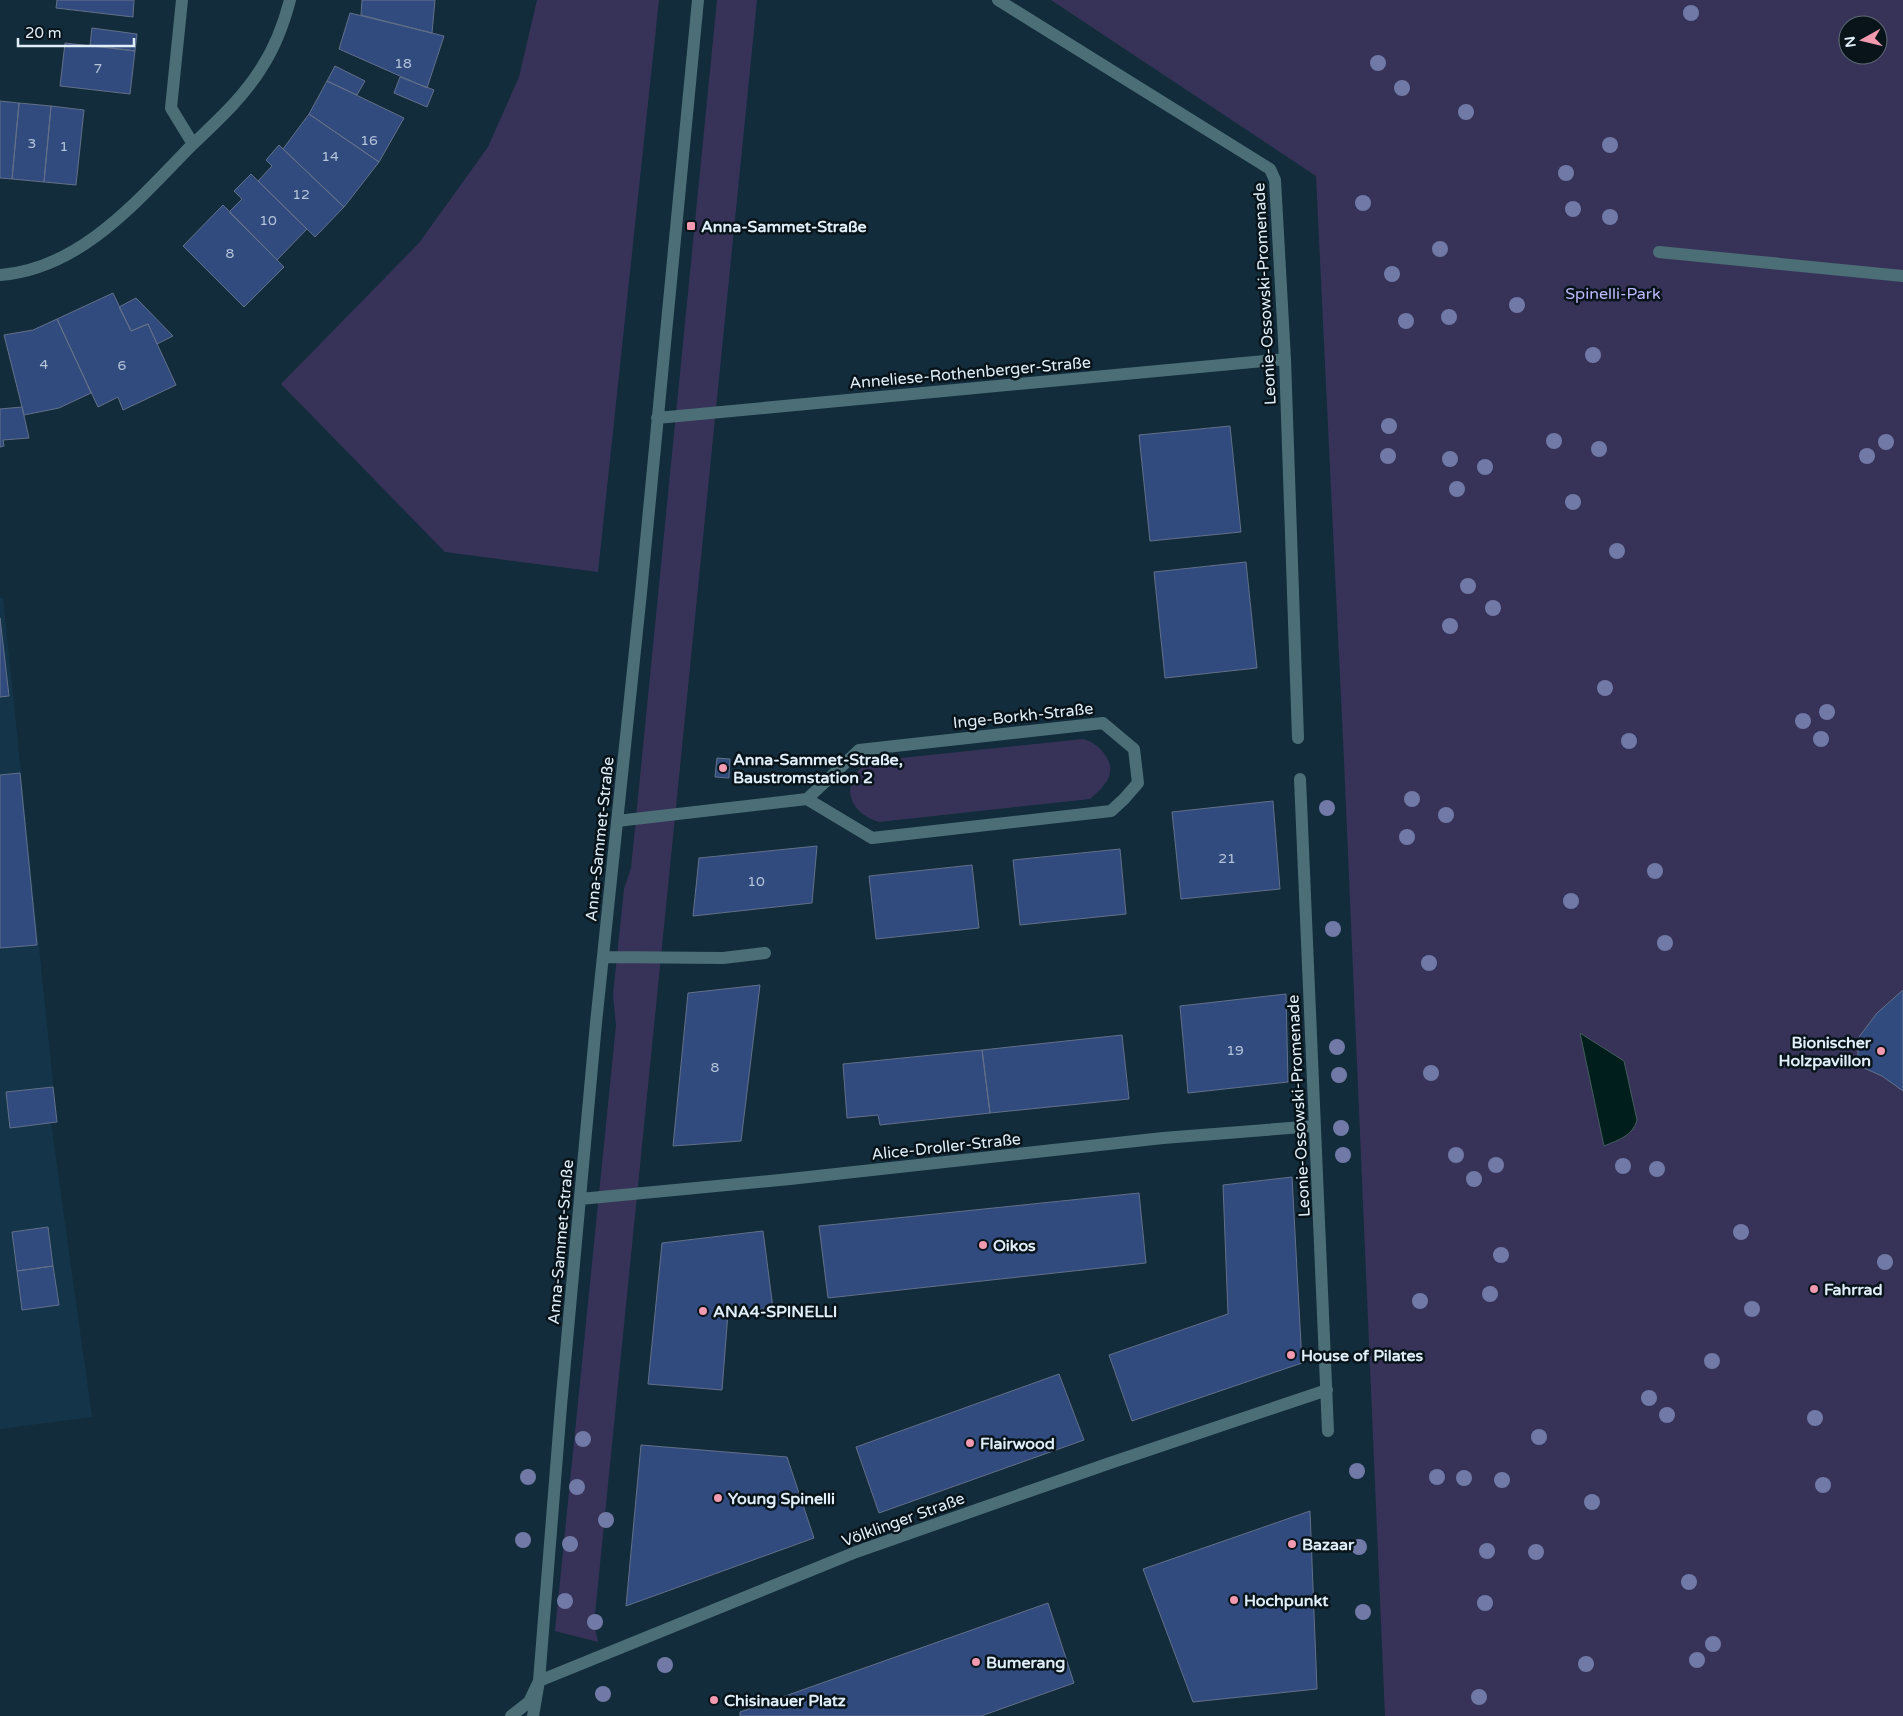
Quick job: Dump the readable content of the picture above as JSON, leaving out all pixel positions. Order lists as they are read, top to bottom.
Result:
{
  "streets": {
    "street": [
      "Leonie-Ossowski-Promenade",
      "Anneliese-Rothenberger-Straße",
      "Inge-Borkh-Straße",
      "Anna-Sammet-Straße",
      "Alice-Droller-Straße",
      "Völklinger Straße"
    ]
  },
  "crossings": [
    ["Leonie-Ossowski-Promenade", "Anneliese-Rothenberger-Straße"],
    ["Leonie-Ossowski-Promenade", "Alice-Droller-Straße"],
    ["Leonie-Ossowski-Promenade", "Völklinger Straße"],
    ["Anneliese-Rothenberger-Straße", "Anna-Sammet-Straße"],
    ["Anna-Sammet-Straße", "Alice-Droller-Straße"],
    ["Anna-Sammet-Straße", "Völklinger Straße"]
  ],
  "parks": ["Spinelli-Park"],
  "places": {
    "transit": ["Anna-Sammet-Straße"],
    "other": [
      "Anna-Sammet-Straße, Baustromstation 2",
      "Bionischer Holzpavillon",
      "Oikos",
      "Fahrrad",
      "ANA4-SPINELLI",
      "House of Pilates",
      "Flairwood",
      "Young Spinelli",
      "Bazaar",
      "Hochpunkt",
      "Bumerang",
      "Chisinauer Platz"
    ]
  },
  "house_numbers": [
    "18",
    "7",
    "16",
    "3",
    "1",
    "14",
    "12",
    "10",
    "8",
    "4",
    "6",
    "21",
    "10",
    "19",
    "8"
  ],
  "scale_bar": "20 m",
  "north": "left"
}
